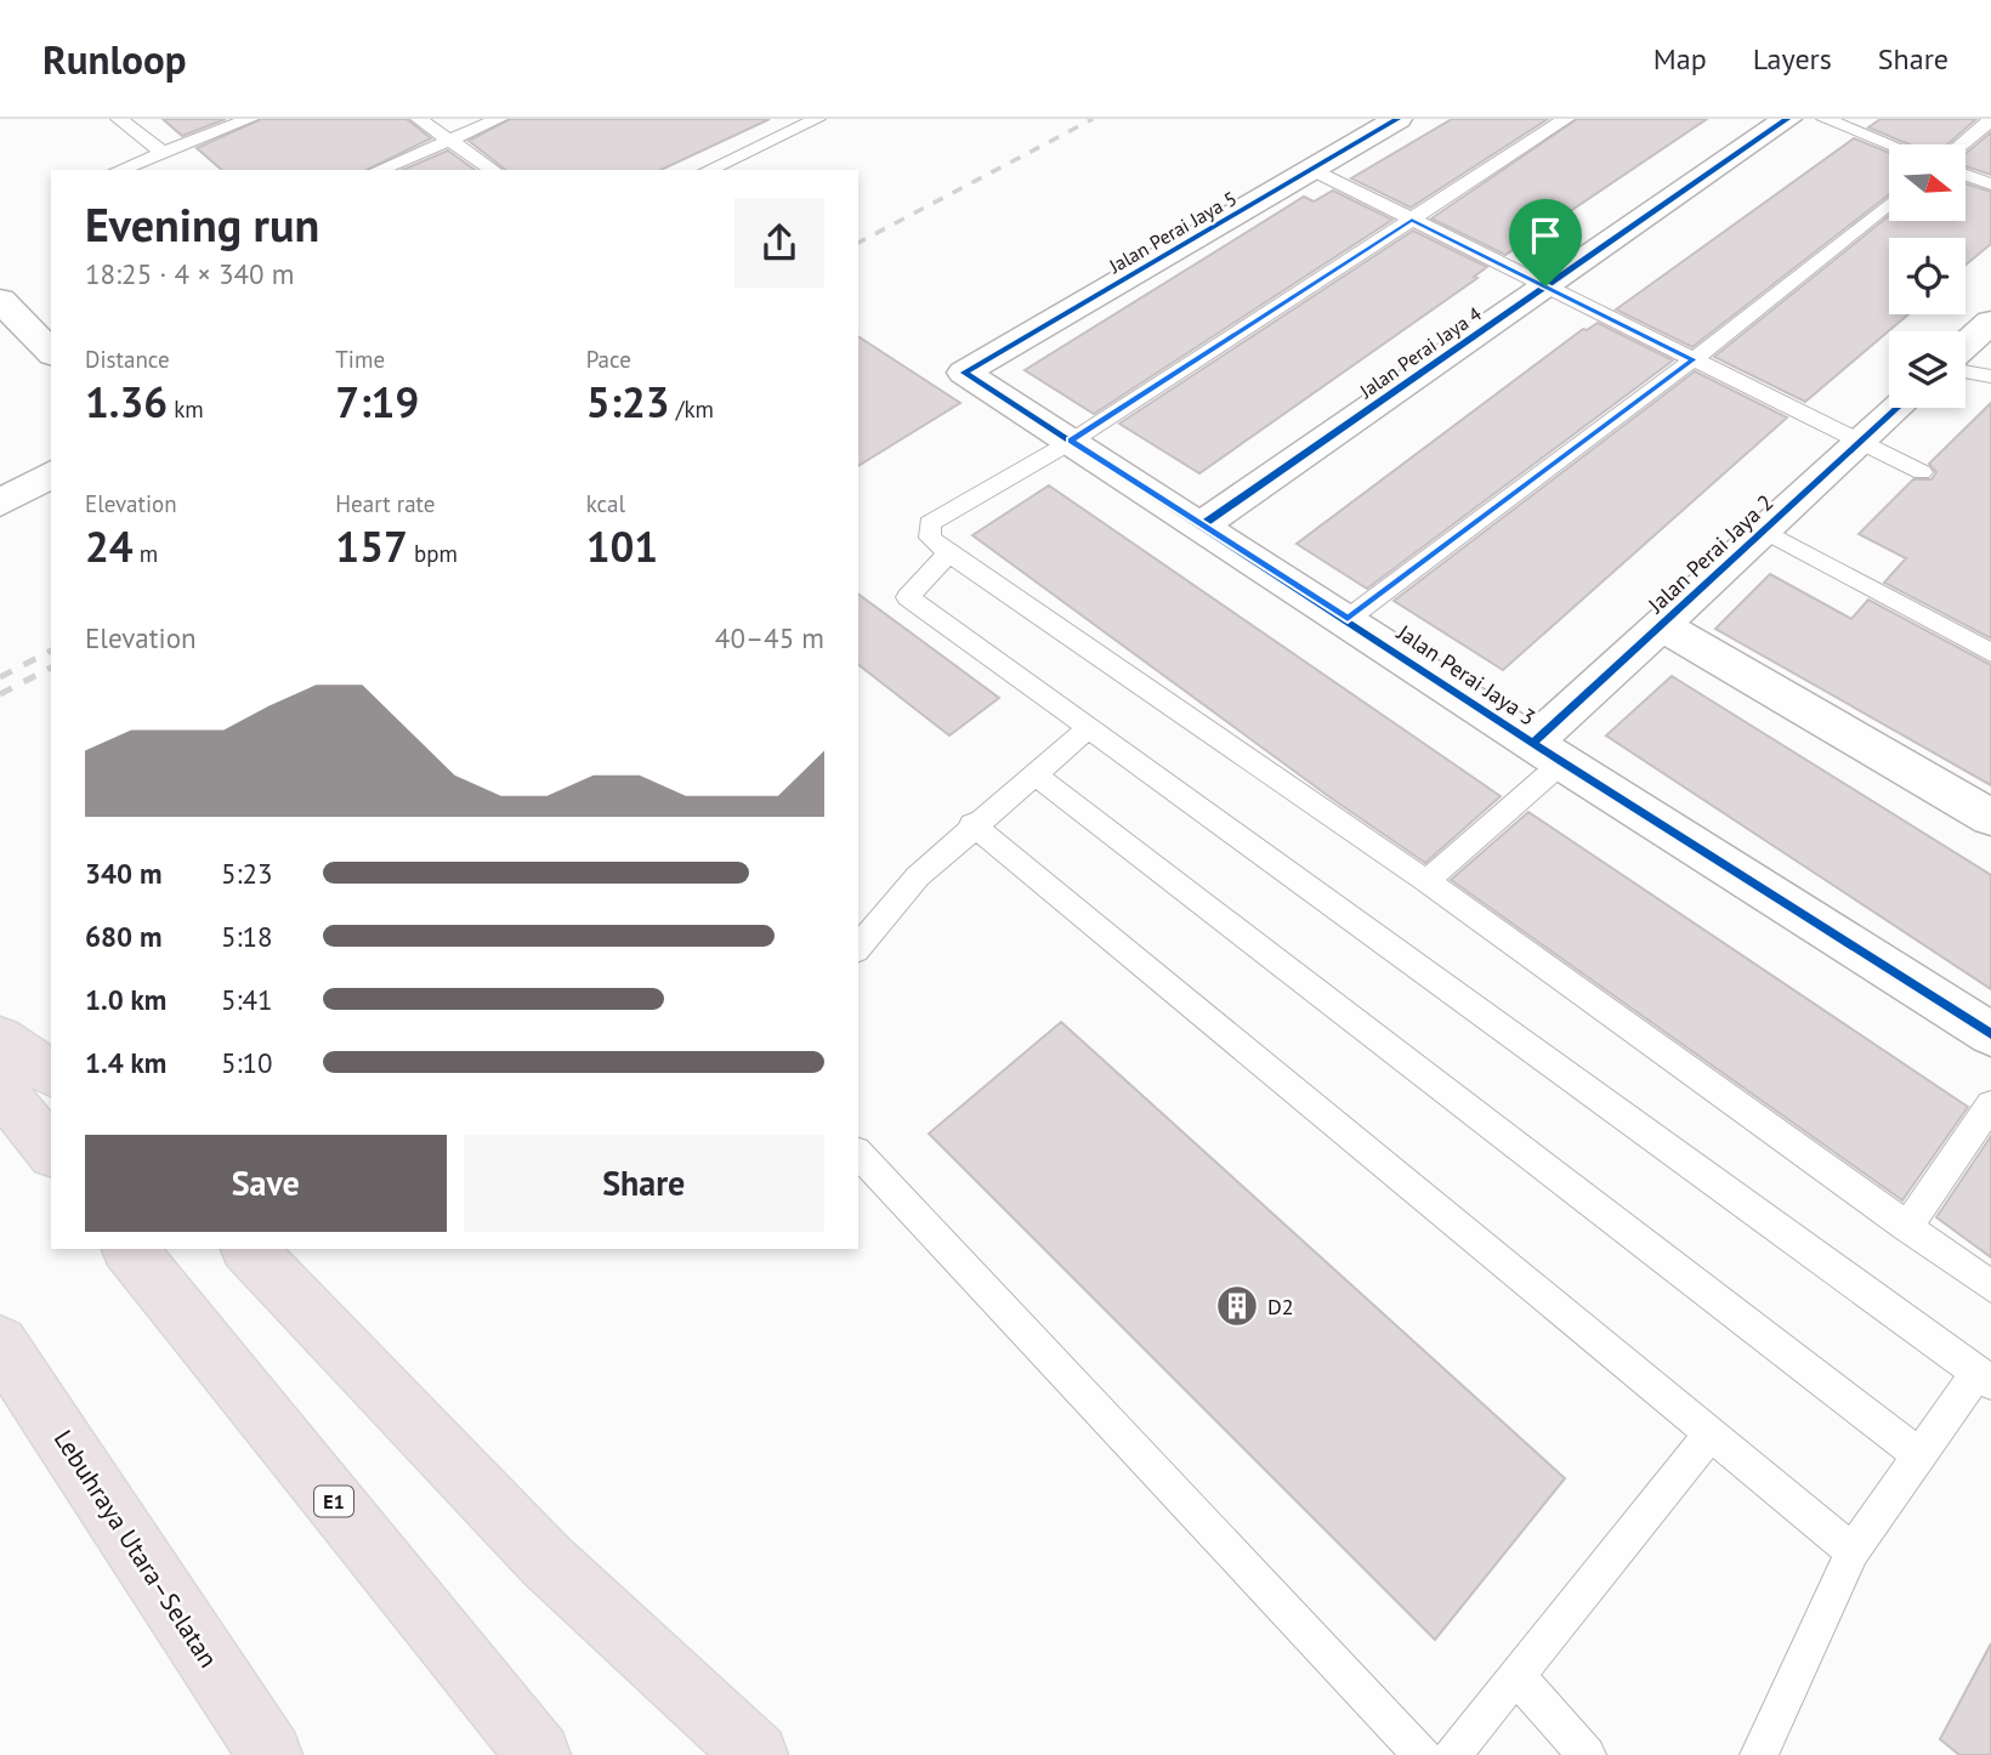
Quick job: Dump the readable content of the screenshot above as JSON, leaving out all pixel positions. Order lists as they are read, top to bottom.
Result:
{
  "streets": {
    "highway": ["E1", "Lebuhraya Utara–Selatan"],
    "street": [
      "Jalan Perai Jaya 5",
      "Jalan Perai Jaya 4",
      "Jalan Perai Jaya 2",
      "Jalan Perai Jaya 3"
    ]
  },
  "crossings": [
    ["Jalan Perai Jaya 5", "Jalan Perai Jaya 3"],
    ["Jalan Perai Jaya 4", "Jalan Perai Jaya 3"],
    ["Jalan Perai Jaya 2", "Jalan Perai Jaya 3"]
  ],
  "places": {
    "building": ["D2"]
  },
  "north": "right",
  "page": {
    "header": "Runloop",
    "nav": ["Map", "Layers", "Share"],
    "heading": ["Evening run", "18:25 · 4 × 340 m"],
    "stats": [
      ["Distance", "1.36 km"],
      ["Time", "7:19"],
      ["Pace", "5:23 /km"],
      ["Elevation", "24 m"],
      ["Heart rate", "157 bpm"],
      ["kcal", "101"]
    ],
    "chart": ["Elevation", "40–45 m"],
    "list": [
      {
        "name": "340 m",
        "note": "5:23"
      },
      {
        "name": "680 m",
        "note": "5:18"
      },
      {
        "name": "1.0 km",
        "note": "5:41"
      },
      {
        "name": "1.4 km",
        "note": "5:10"
      }
    ],
    "buttons": ["Save", "Share"]
  }
}
